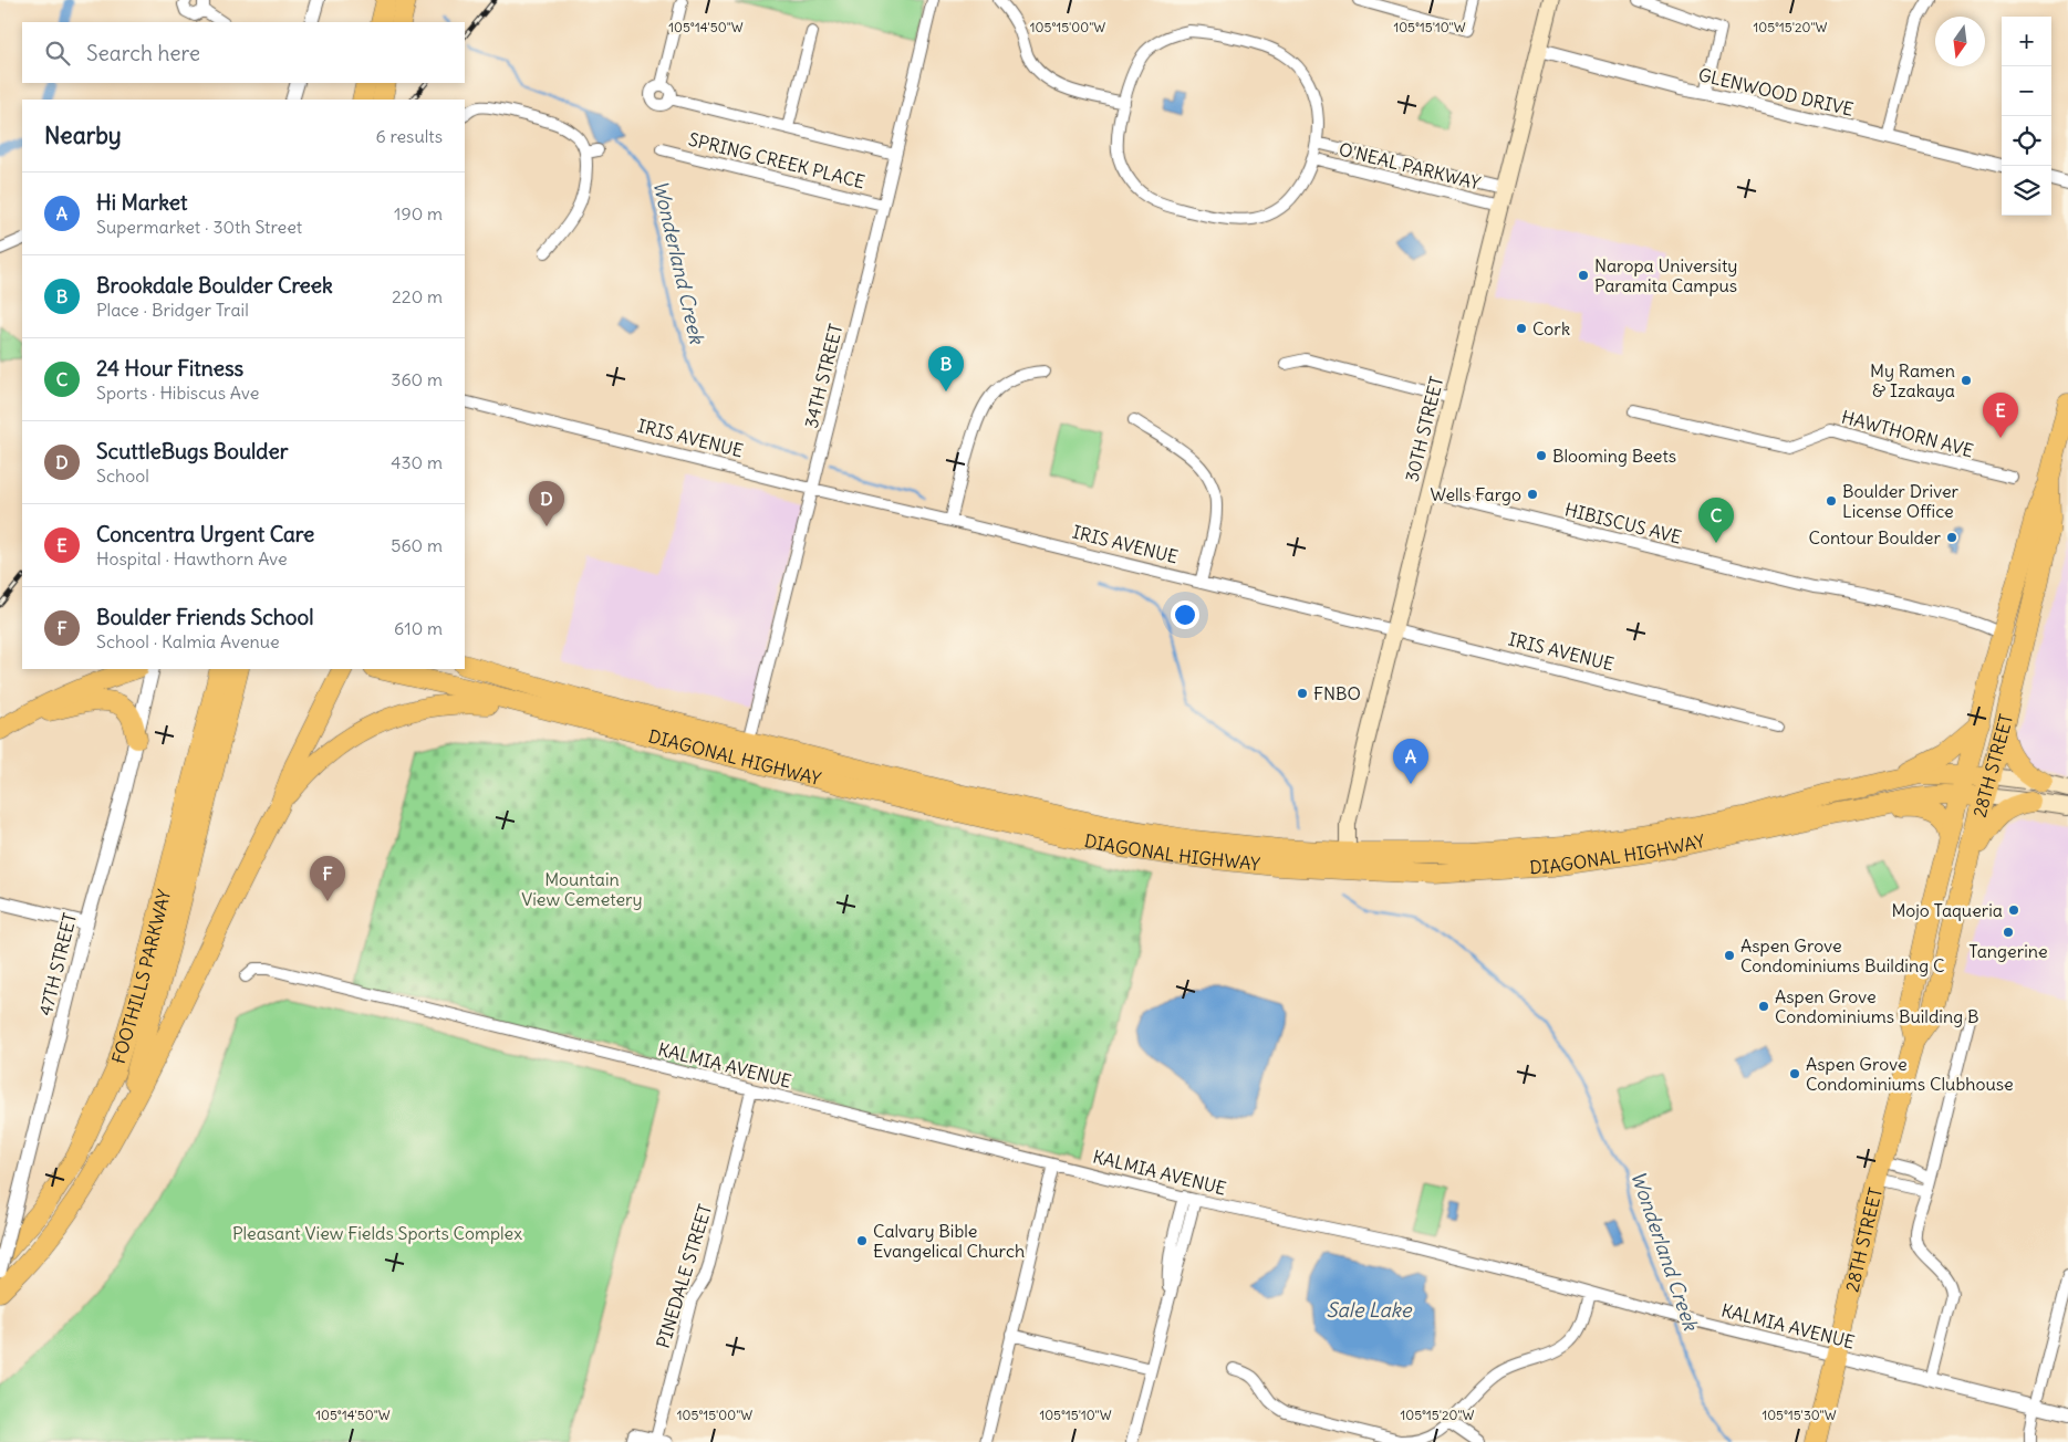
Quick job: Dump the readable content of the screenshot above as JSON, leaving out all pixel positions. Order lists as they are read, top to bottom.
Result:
{
  "streets": {
    "highway": ["DIAGONAL HIGHWAY", "28TH STREET", "FOOTHILLS PARKWAY"],
    "main road": ["30TH STREET"],
    "street": [
      "GLENWOOD DRIVE",
      "SPRING CREEK PLACE",
      "O'NEAL PARKWAY",
      "34TH STREET",
      "HAWTHORN AVE",
      "IRIS AVENUE",
      "HIBISCUS AVE",
      "47TH STREET",
      "KALMIA AVENUE",
      "PINEDALE STREET"
    ]
  },
  "crossings": [
    ["GLENWOOD DRIVE", "30TH STREET"],
    ["SPRING CREEK PLACE", "34TH STREET"],
    ["O'NEAL PARKWAY", "30TH STREET"],
    ["34TH STREET", "IRIS AVENUE"],
    ["34TH STREET", "DIAGONAL HIGHWAY"],
    ["30TH STREET", "IRIS AVENUE"],
    ["30TH STREET", "HIBISCUS AVE"],
    ["30TH STREET", "DIAGONAL HIGHWAY"],
    ["HIBISCUS AVE", "28TH STREET"],
    ["DIAGONAL HIGHWAY", "28TH STREET"],
    ["28TH STREET", "KALMIA AVENUE"],
    ["KALMIA AVENUE", "PINEDALE STREET"]
  ],
  "water": ["Wonderland Creek", "Sale Lake"],
  "parks": ["Mountain View Cemetery", "Pleasant View Fields Sports Complex"],
  "places": [
    "Naropa University Paramita Campus",
    "Cork",
    "My Ramen & Izakaya",
    "Blooming Beets",
    "Wells Fargo",
    "Boulder Driver License Office",
    "Contour Boulder",
    "FNBO",
    "Mojo Taqueria",
    "Tangerine",
    "Aspen Grove Condominiums Building C",
    "Aspen Grove Condominiums Building B",
    "Aspen Grove Condominiums Clubhouse",
    "Calvary Bible Evangelical Church"
  ],
  "north": "bottom",
  "page": {
    "map_buttons": ["+", "−"],
    "search": "Search here",
    "heading": ["Nearby", "6 results"],
    "list": [
      {
        "mark": "A",
        "name": "Hi Market",
        "note": "Supermarket · 30th Street",
        "value": "190 m"
      },
      {
        "mark": "B",
        "name": "Brookdale Boulder Creek",
        "note": "Place · Bridger Trail",
        "value": "220 m"
      },
      {
        "mark": "C",
        "name": "24 Hour Fitness",
        "note": "Sports · Hibiscus Ave",
        "value": "360 m"
      },
      {
        "mark": "D",
        "name": "ScuttleBugs Boulder",
        "note": "School",
        "value": "430 m"
      },
      {
        "mark": "E",
        "name": "Concentra Urgent Care",
        "note": "Hospital · Hawthorn Ave",
        "value": "560 m"
      },
      {
        "mark": "F",
        "name": "Boulder Friends School",
        "note": "School · Kalmia Avenue",
        "value": "610 m"
      }
    ],
    "pins": [
      "B",
      "E",
      "D",
      "C",
      "A",
      "F"
    ]
  },
  "coordinates": [
    "105°14'50\"W",
    "105°15'00\"W",
    "105°15'10\"W",
    "105°15'20\"W",
    "105°15'30\"W"
  ]
}
